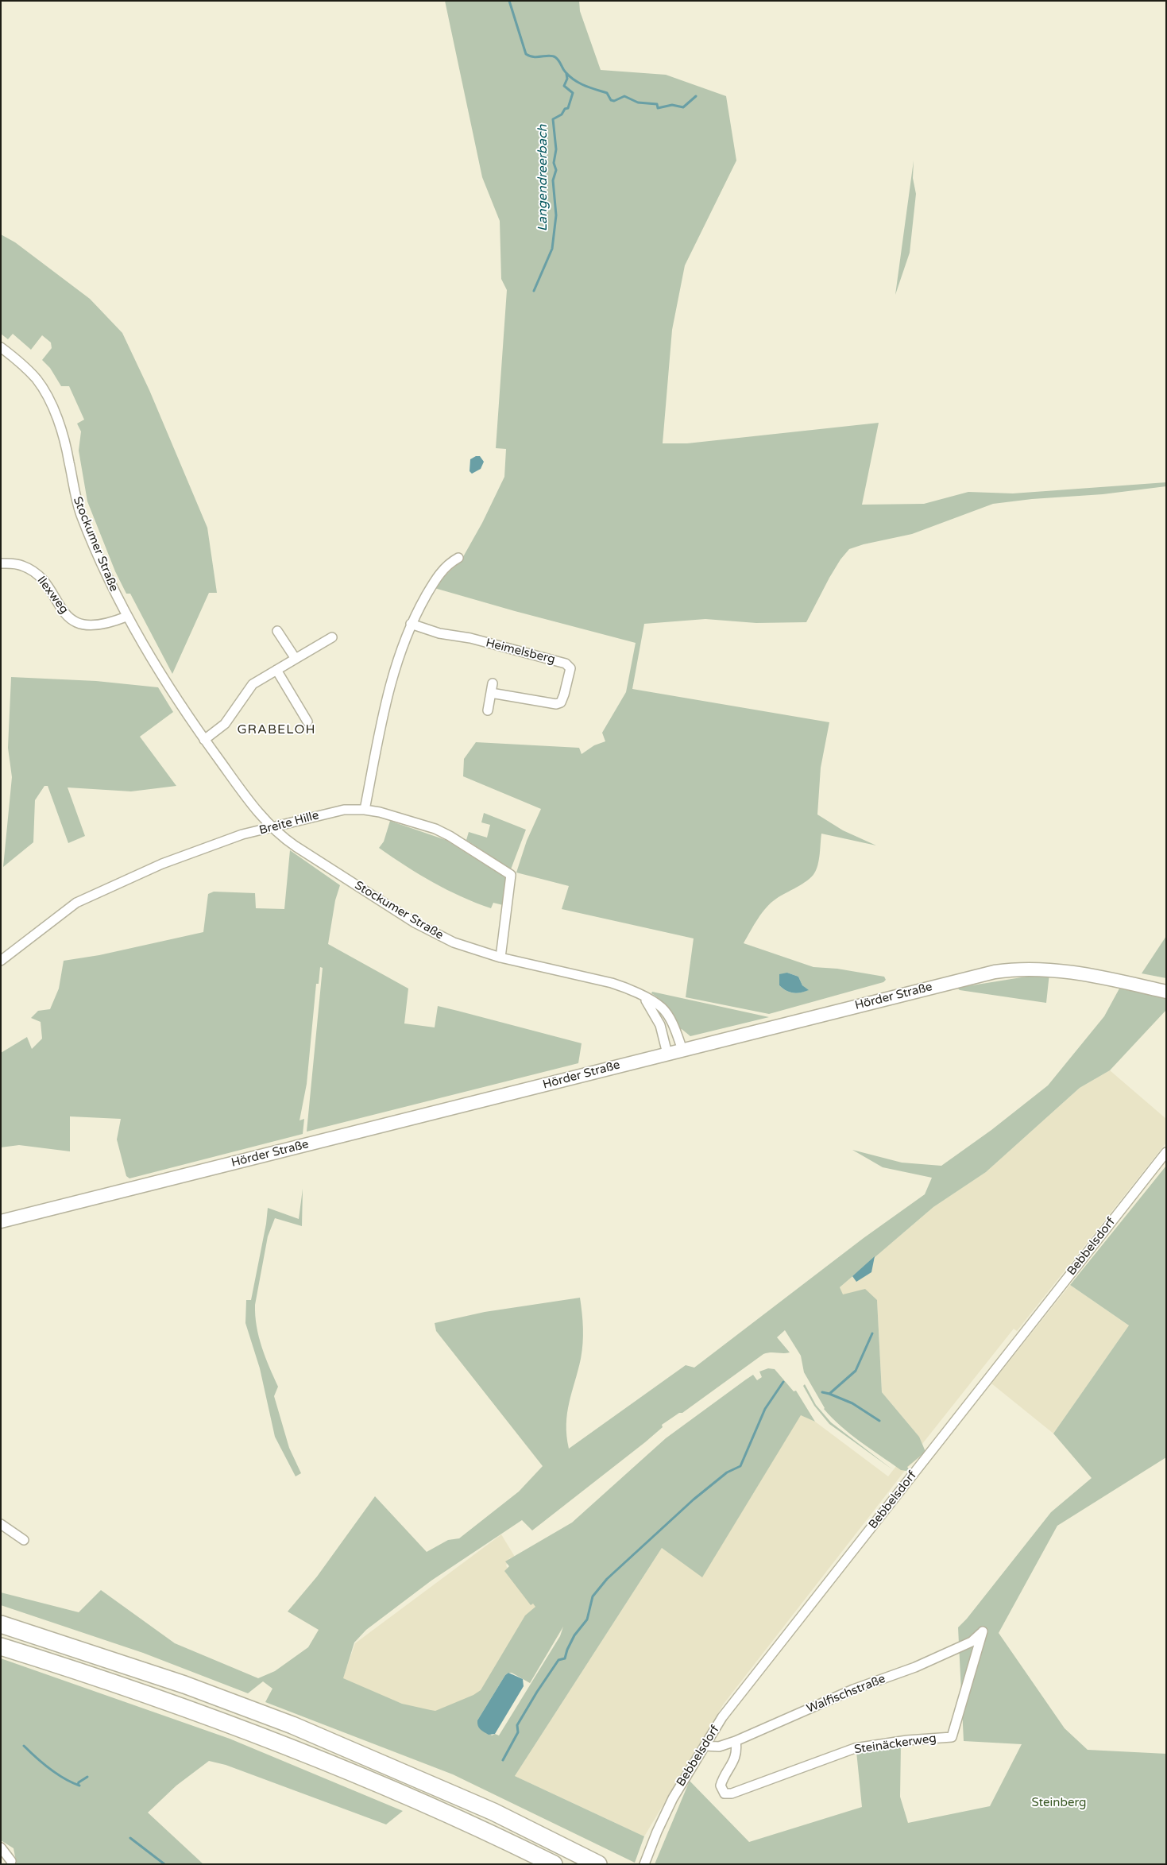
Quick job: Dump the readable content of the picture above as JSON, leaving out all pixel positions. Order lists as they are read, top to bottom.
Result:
{
  "streets": {
    "main road": ["Hörder Straße"],
    "street": [
      "Stockumer Straße",
      "Ilexweg",
      "Heimelsberg",
      "Breite Hille",
      "Bebbelsdorf",
      "Walfischstraße",
      "Steinäckerweg"
    ]
  },
  "crossings": [
    ["Stockumer Straße", "Ilexweg"],
    ["Stockumer Straße", "Breite Hille"],
    ["Stockumer Straße", "Hörder Straße"],
    ["Bebbelsdorf", "Walfischstraße"],
    ["Walfischstraße", "Steinäckerweg"]
  ],
  "districts": ["GRABELOH"],
  "water": ["Langendreerbach"],
  "parks": ["Steinberg"]
}
